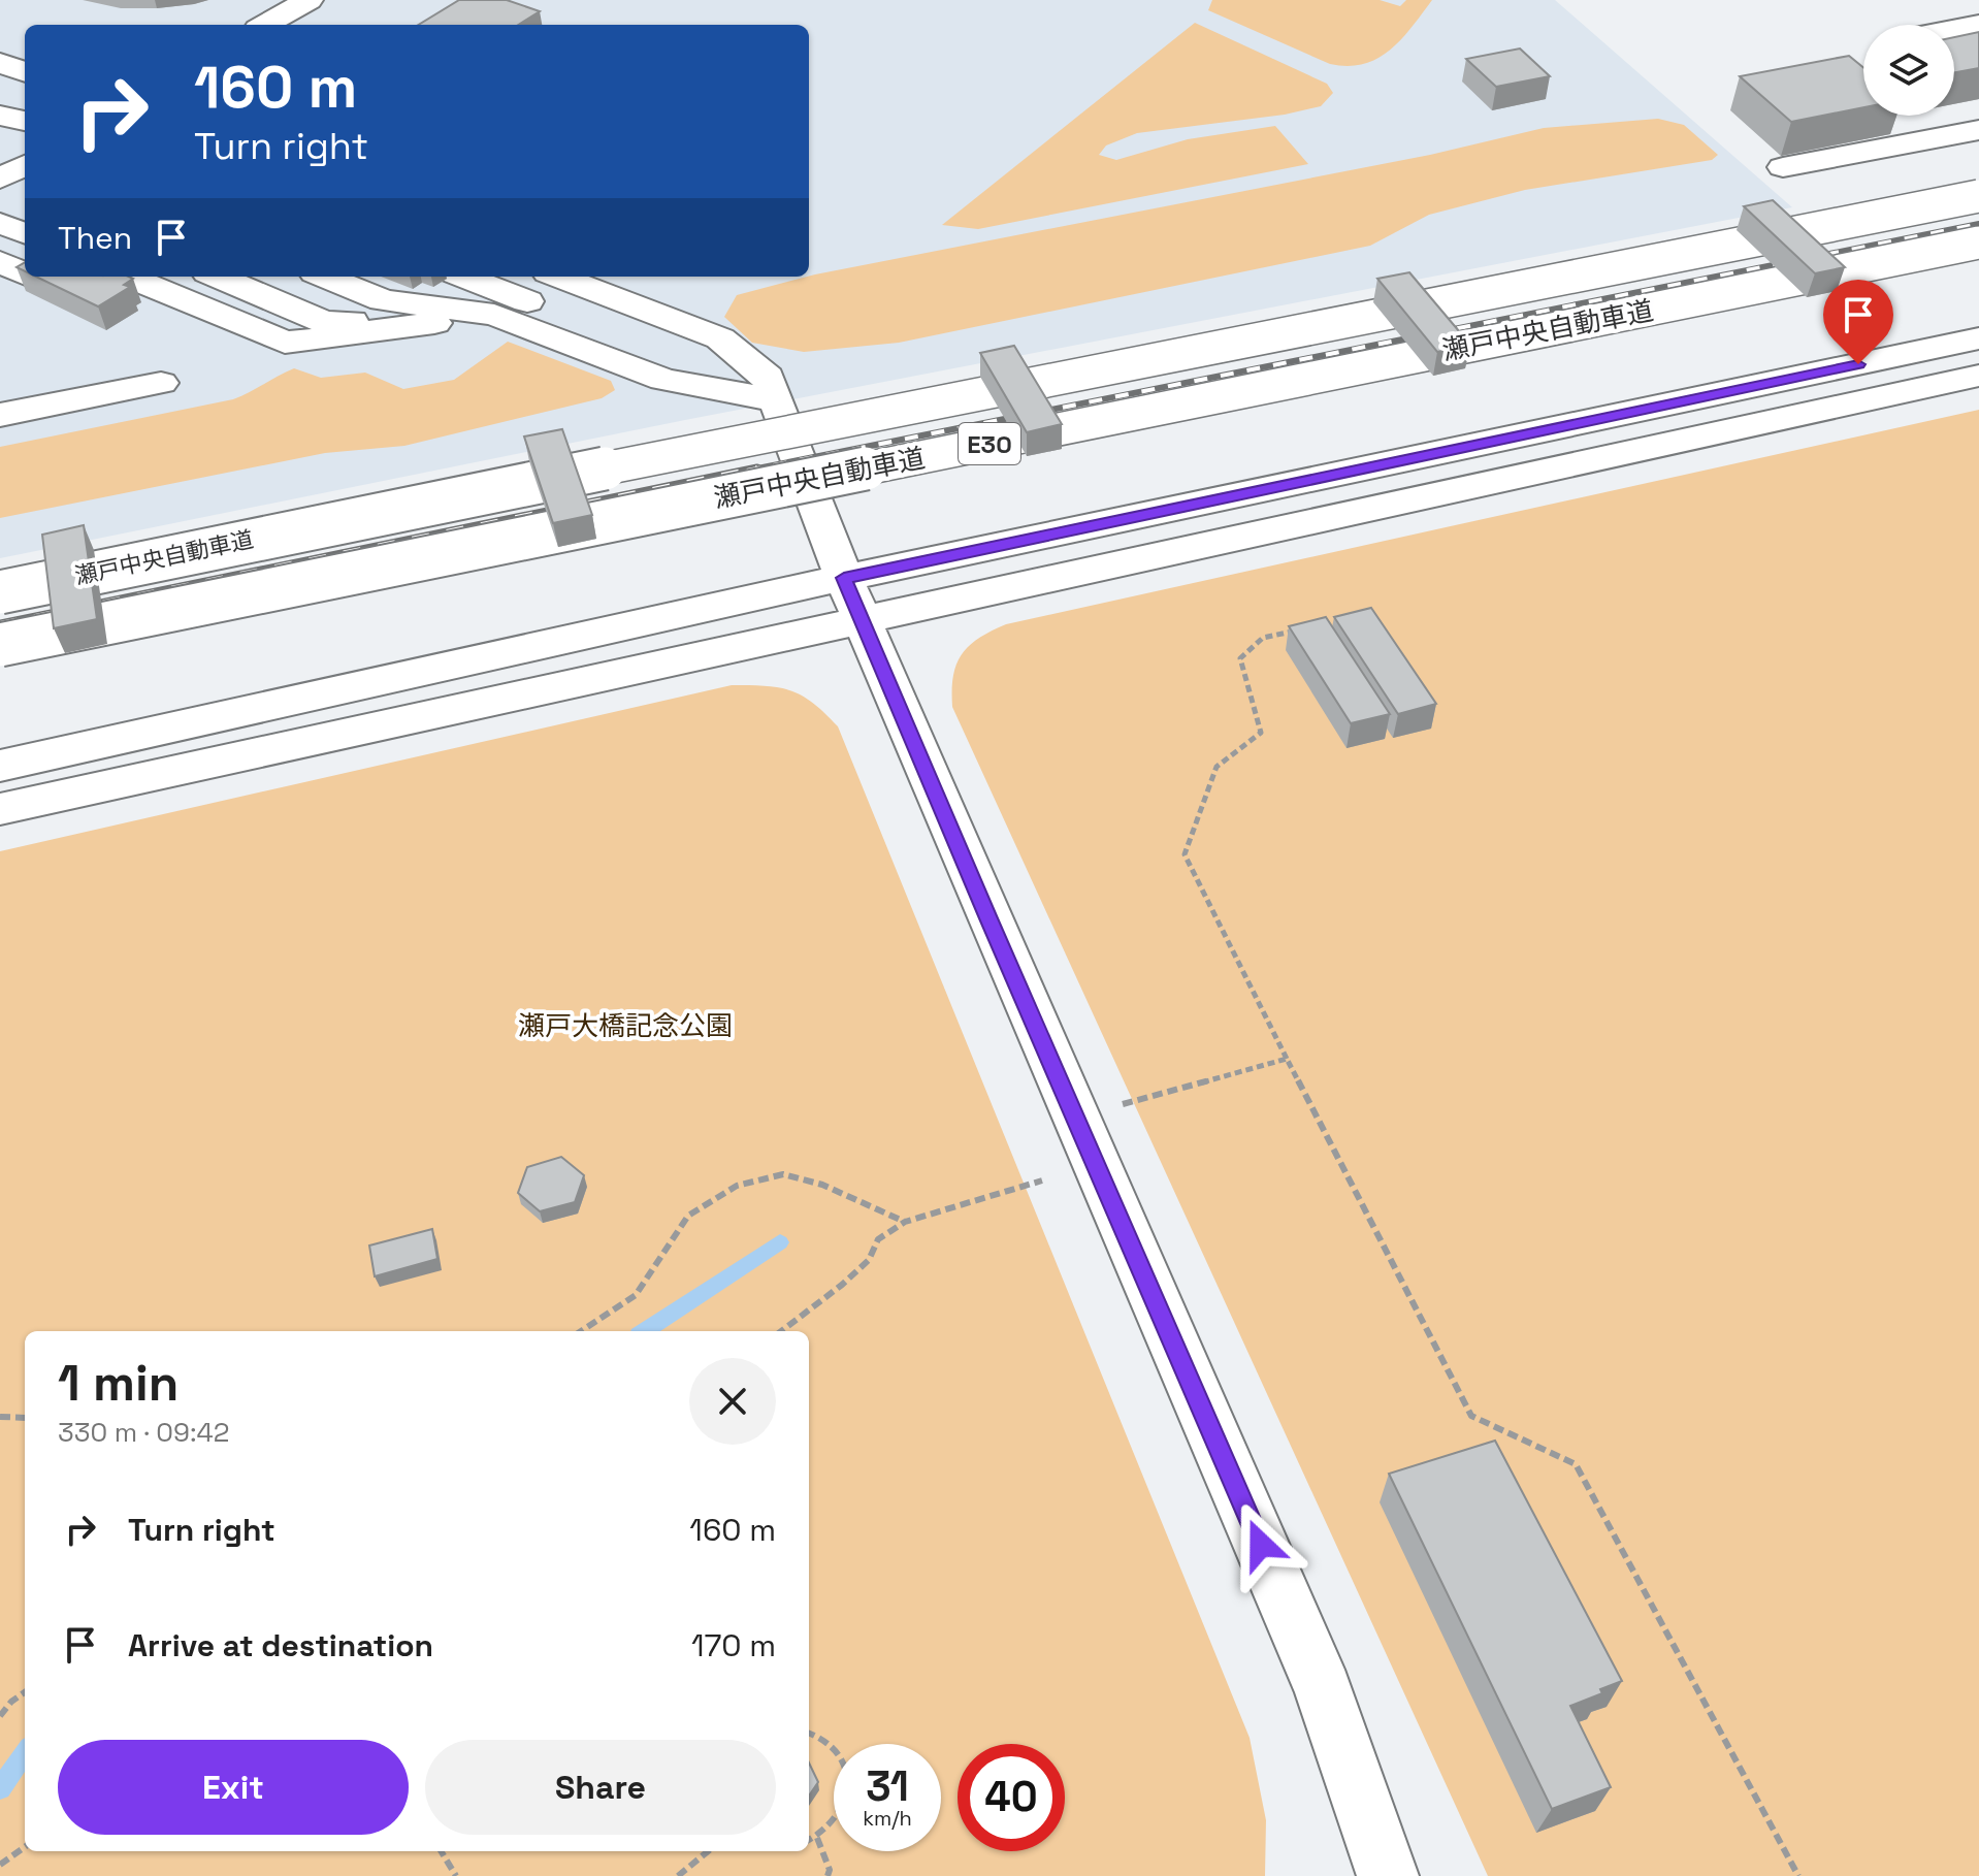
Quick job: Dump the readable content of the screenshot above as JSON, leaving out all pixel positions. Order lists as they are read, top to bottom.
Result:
{
  "streets": {
    "main road": ["瀬戸中央自動車道", "E30"]
  },
  "parks": ["瀬戸大橋記念公園"],
  "page": {
    "turn": ["160 m", "Turn right"],
    "then": "Then",
    "heading": ["1 min", "330 m · 09:42"],
    "list": [
      {
        "name": "Turn right",
        "value": "160 m"
      },
      {
        "name": "Arrive at destination",
        "value": "170 m"
      }
    ],
    "buttons": ["Exit", "Share"],
    "speed": "31 km/h",
    "limit": "40"
  }
}
